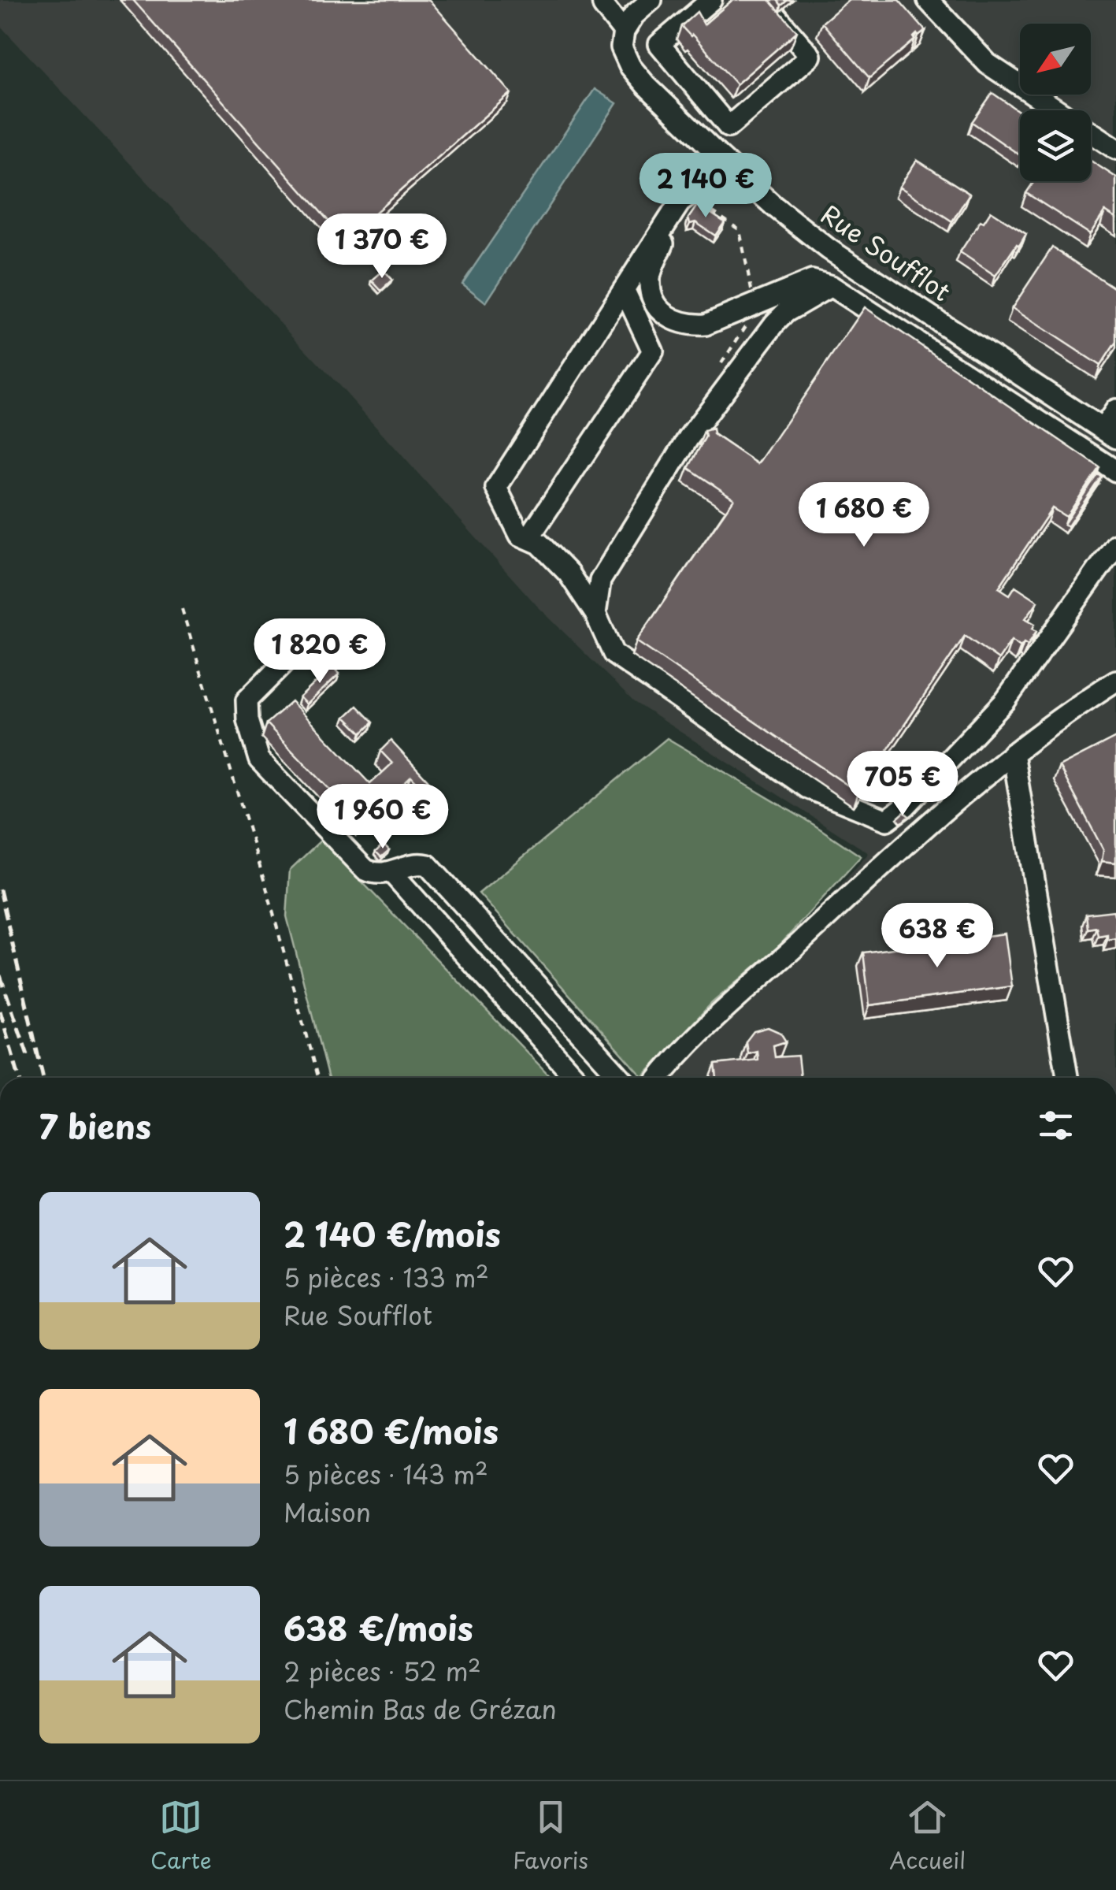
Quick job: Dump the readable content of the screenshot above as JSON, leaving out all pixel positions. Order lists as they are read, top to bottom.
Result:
{
  "streets": {
    "street": ["Rue Soufflot"]
  },
  "north": "bottom left",
  "page": {
    "price": [
      "2 140 €",
      "1 370 €",
      "1 680 €",
      "1 820 €",
      "705 €",
      "1 960 €",
      "638 €"
    ],
    "heading": "7 biens",
    "list": [
      {
        "name": "2 140 €/mois",
        "note": "5 pièces · 133 m² · Rue Soufflot"
      },
      {
        "name": "1 680 €/mois",
        "note": "5 pièces · 143 m² · Maison"
      },
      {
        "name": "638 €/mois",
        "note": "2 pièces · 52 m² · Chemin Bas de Grézan"
      }
    ],
    "tabs": ["Carte", "Favoris", "Accueil"]
  }
}
